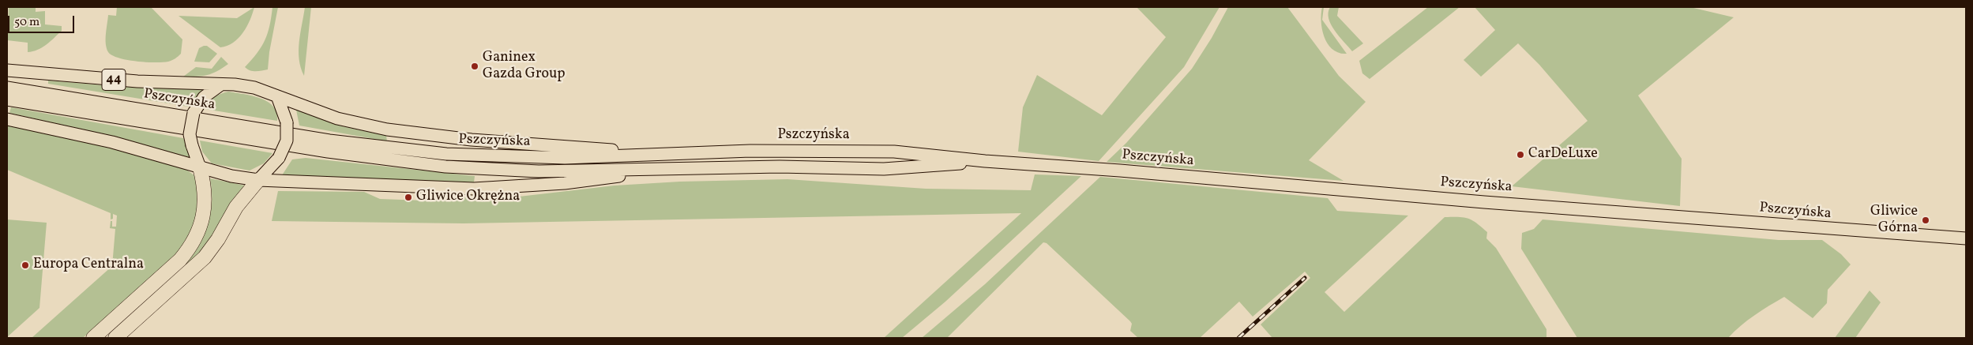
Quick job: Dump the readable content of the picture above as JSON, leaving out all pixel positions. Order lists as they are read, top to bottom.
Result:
{
  "streets": {
    "main road": ["44", "Pszczyńska"]
  },
  "places": [
    "Ganinex Gazda Group",
    "CarDeLuxe",
    "Gliwice Okrężna",
    "Gliwice Górna",
    "Europa Centralna"
  ],
  "scale_bar": "50 m"
}
